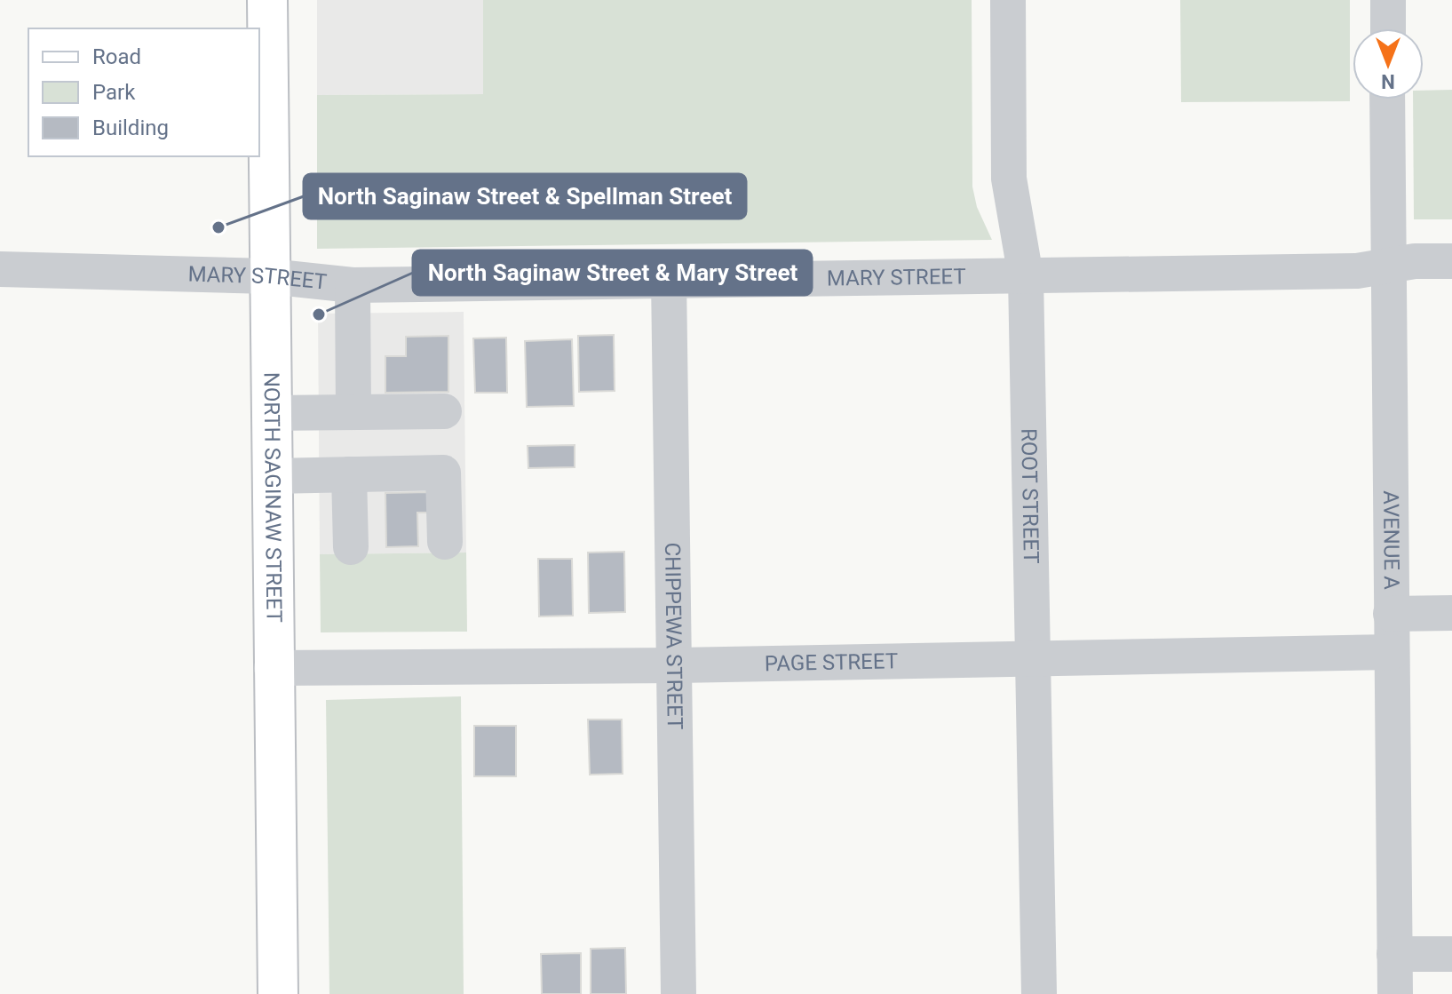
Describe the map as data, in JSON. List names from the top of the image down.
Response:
{
  "streets": {
    "main road": ["NORTH SAGINAW STREET"],
    "street": [
      "MARY STREET",
      "ROOT STREET",
      "AVENUE A",
      "CHIPPEWA STREET",
      "PAGE STREET"
    ]
  },
  "crossings": [
    ["MARY STREET", "ROOT STREET"],
    ["MARY STREET", "NORTH SAGINAW STREET"],
    ["MARY STREET", "AVENUE A"],
    ["MARY STREET", "CHIPPEWA STREET"],
    ["ROOT STREET", "PAGE STREET"],
    ["NORTH SAGINAW STREET", "PAGE STREET"],
    ["AVENUE A", "PAGE STREET"],
    ["CHIPPEWA STREET", "PAGE STREET"]
  ],
  "places": ["North Saginaw Street & Spellman Street", "North Saginaw Street & Mary Street"],
  "legend": ["Road", "Park", "Building"],
  "north": "bottom"
}
